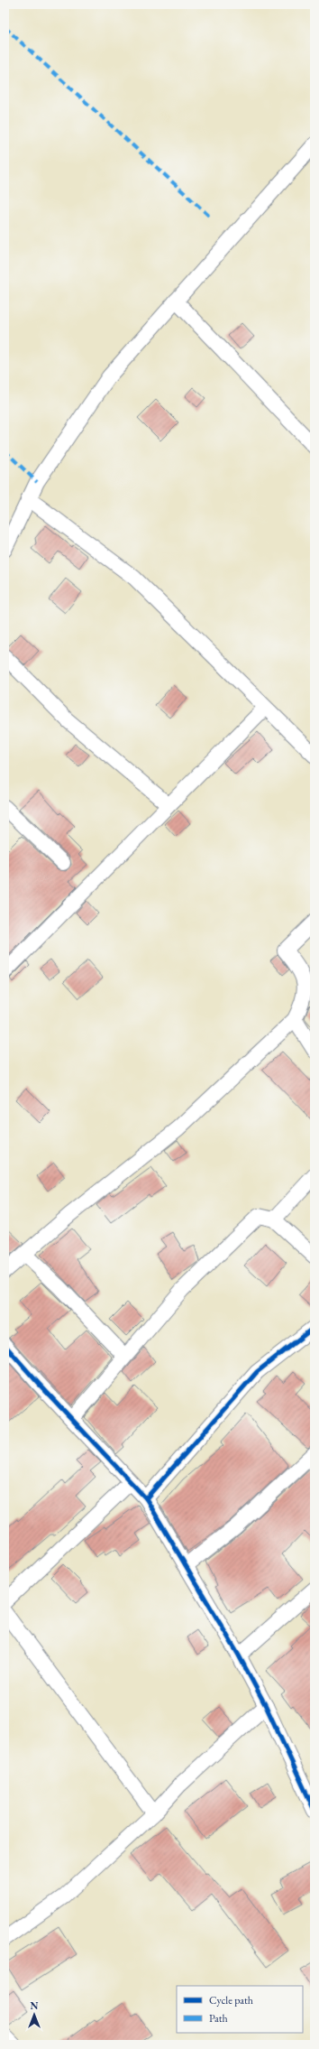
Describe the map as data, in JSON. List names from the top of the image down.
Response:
{
  "legend": ["Cycle path", "Path"],
  "north": "top"
}
